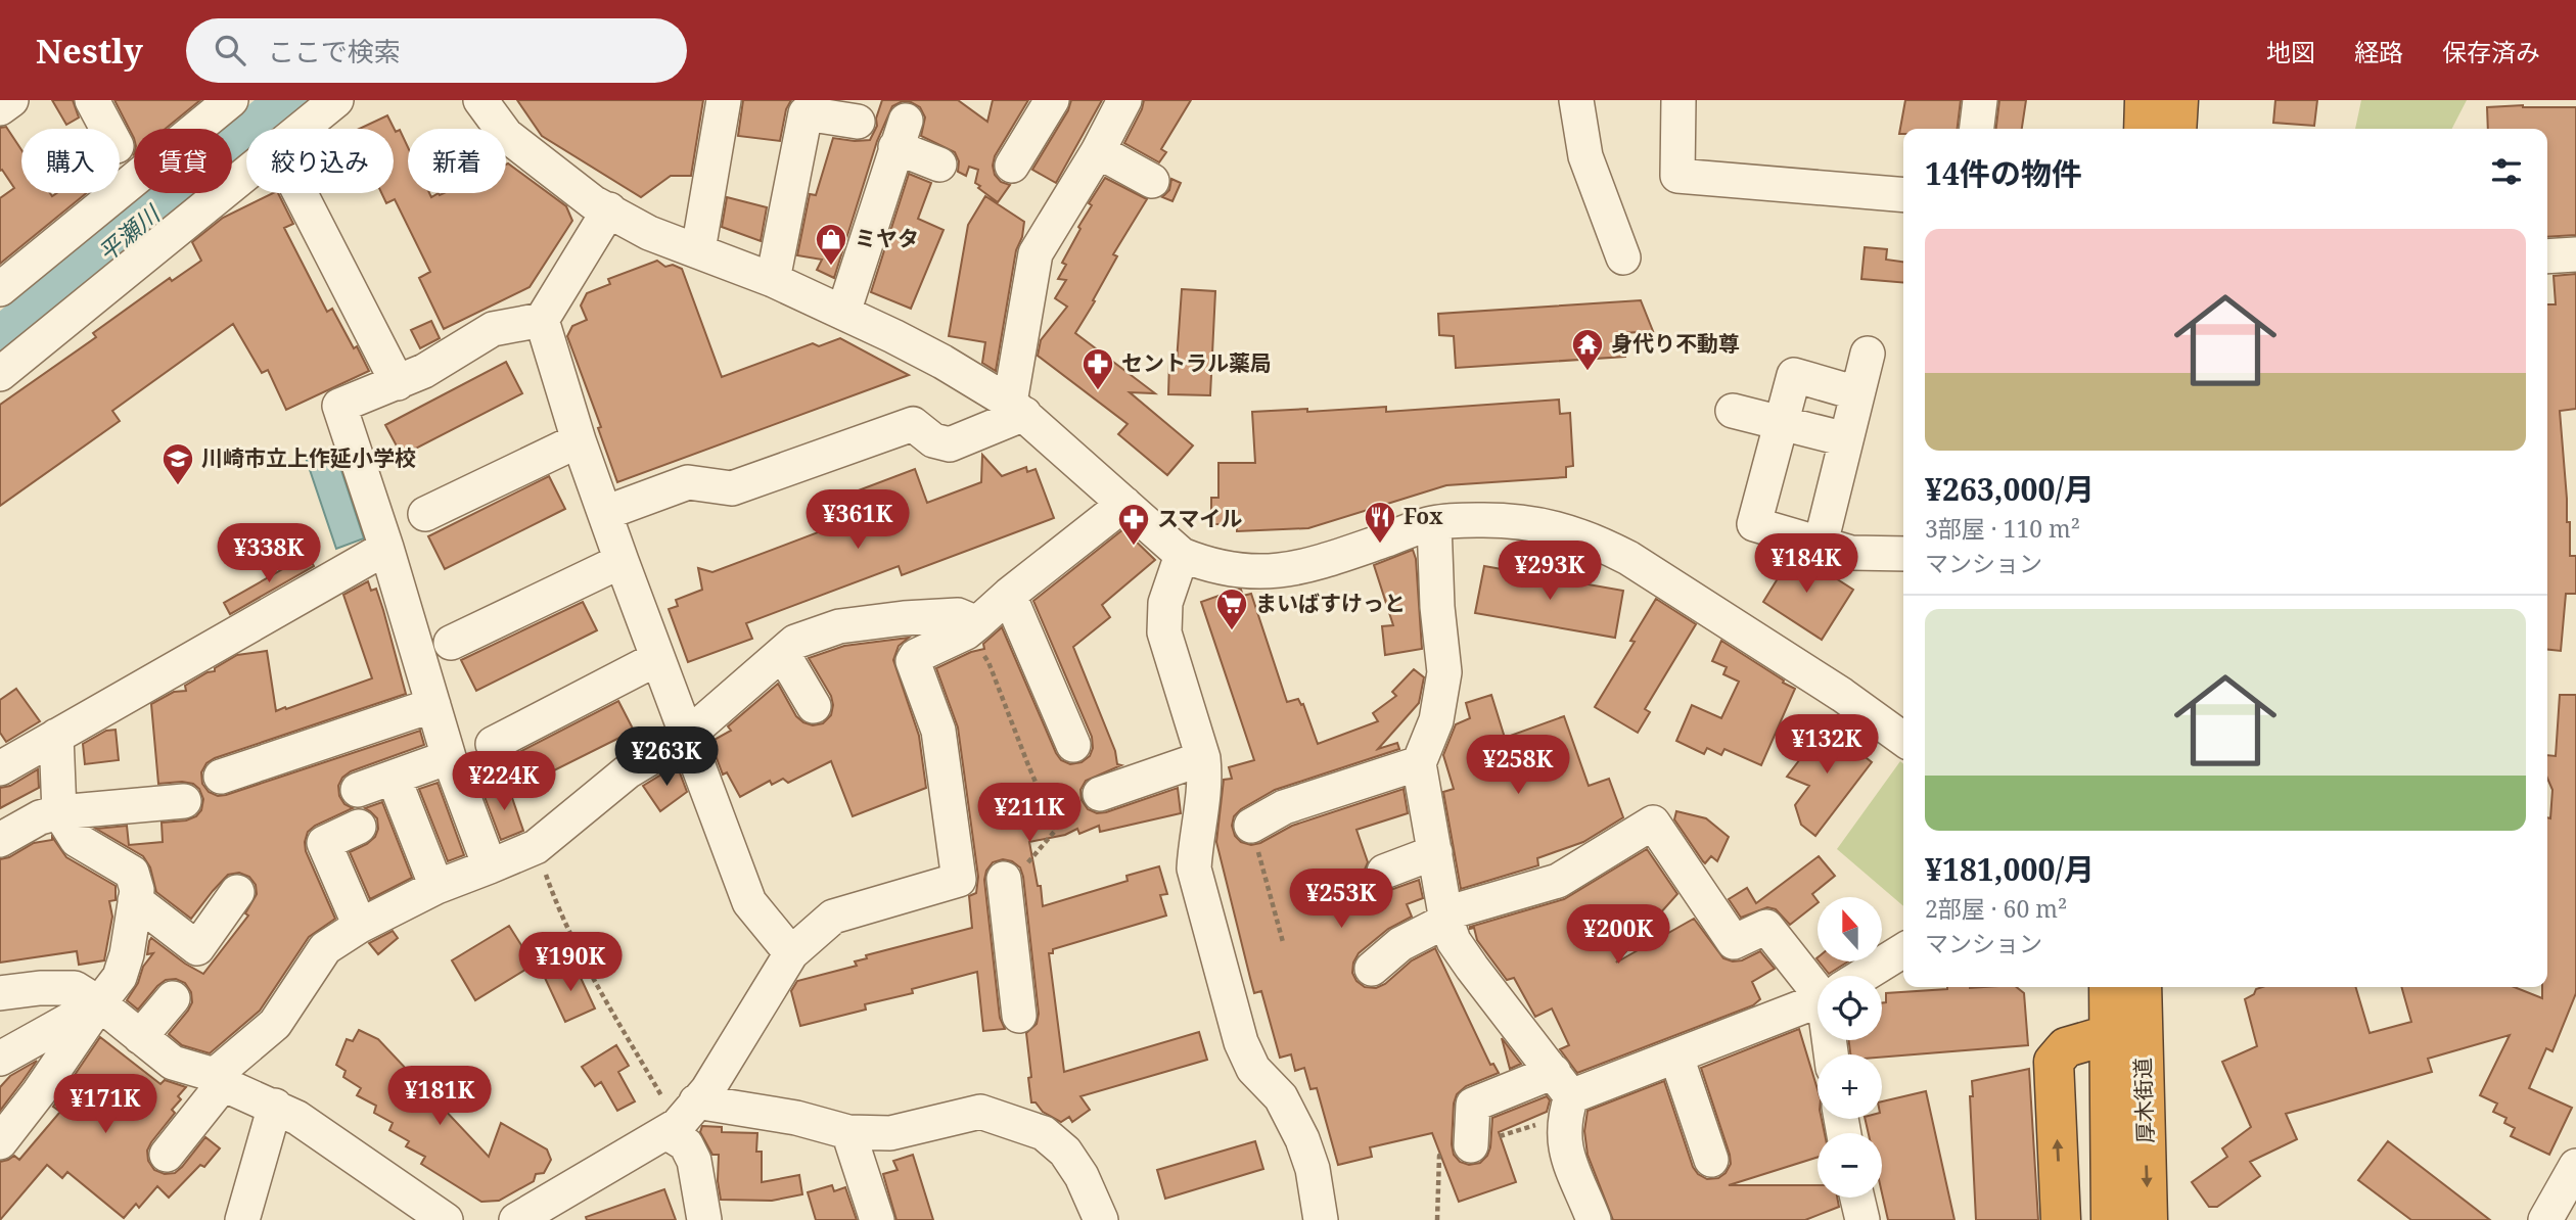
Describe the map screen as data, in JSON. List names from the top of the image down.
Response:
{
  "streets": {
    "highway": ["厚木街道"]
  },
  "water": ["平瀬川"],
  "places": {
    "shop": ["ミヤタ"],
    "temple": ["身代り不動尊"],
    "pharmacy": ["セントラル薬局", "スマイル"],
    "school or university": ["川崎市立上作延小学校"],
    "restaurant": ["Fox"],
    "supermarket": ["まいばすけっと"]
  },
  "north": "top",
  "page": {
    "header": "Nestly",
    "search": "ここで検索",
    "nav": ["地図", "経路", "保存済み"],
    "chip": [
      "購入",
      "賃貸",
      "絞り込み",
      "新着"
    ],
    "heading": "14件の物件",
    "list": [
      {
        "name": "¥263,000/月",
        "note": "3部屋 · 110 m² · マンション"
      },
      {
        "name": "¥181,000/月",
        "note": "2部屋 · 60 m² · マンション"
      }
    ],
    "price": [
      "¥361K",
      "¥338K",
      "¥184K",
      "¥293K",
      "¥132K",
      "¥263K",
      "¥258K",
      "¥224K",
      "¥211K",
      "¥253K",
      "¥200K",
      "¥190K",
      "¥181K",
      "¥171K"
    ],
    "map_buttons": ["+", "−"]
  }
}
